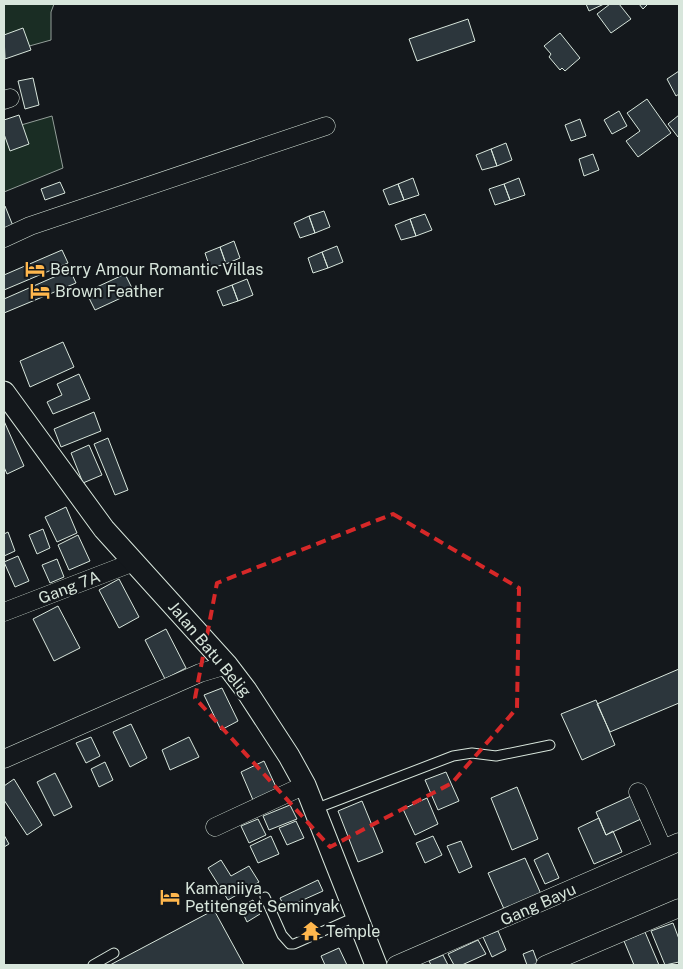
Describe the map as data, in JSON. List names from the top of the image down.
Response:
{
  "streets": {
    "street": ["Gang 7A", "Jalan Batu Belig", "Gang Bayu"]
  },
  "crossings": [
    ["Gang 7A", "Jalan Batu Belig"]
  ],
  "places": {
    "hotel": ["Berry Amour Romantic Villas", "Brown Feather", "Kamaniiya Petitenget Seminyak"],
    "temple": ["Temple"]
  }
}
